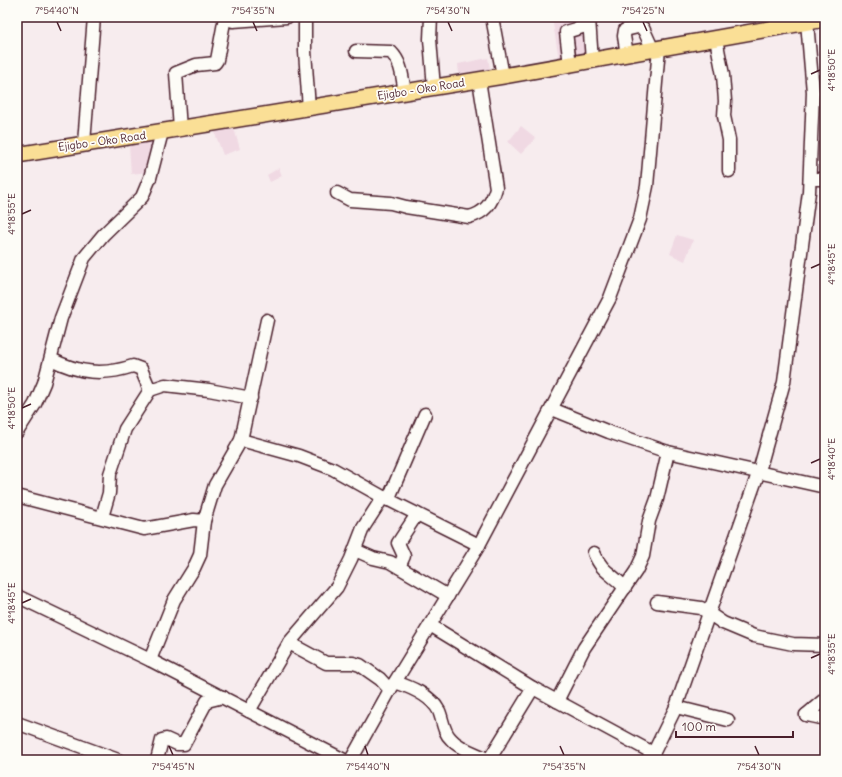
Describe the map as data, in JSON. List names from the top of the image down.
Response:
{
  "streets": {
    "main road": ["Ejigbo - Oko Road"]
  },
  "scale_bar": "100 m",
  "coordinates": [
    "7°54'40\"N",
    "7°54'35\"N",
    "7°54'30\"N",
    "7°54'25\"N",
    "4°18'50\"E",
    "4°18'55\"E",
    "4°18'45\"E",
    "4°18'40\"E",
    "4°18'35\"E",
    "7°54'45\"N"
  ]
}
